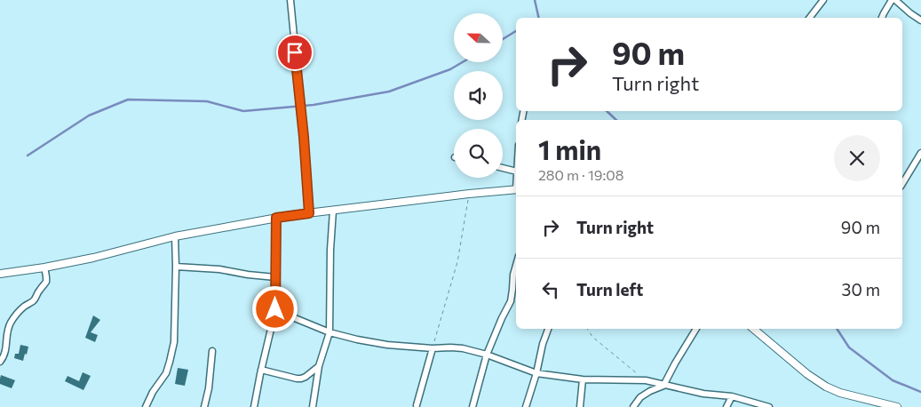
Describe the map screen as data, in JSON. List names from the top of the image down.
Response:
{
  "north": "left",
  "page": {
    "turn": ["90 m", "Turn right"],
    "heading": ["1 min", "280 m · 19:08"],
    "list": [
      {
        "name": "Turn right",
        "value": "90 m"
      },
      {
        "name": "Turn left",
        "value": "30 m"
      }
    ]
  }
}
